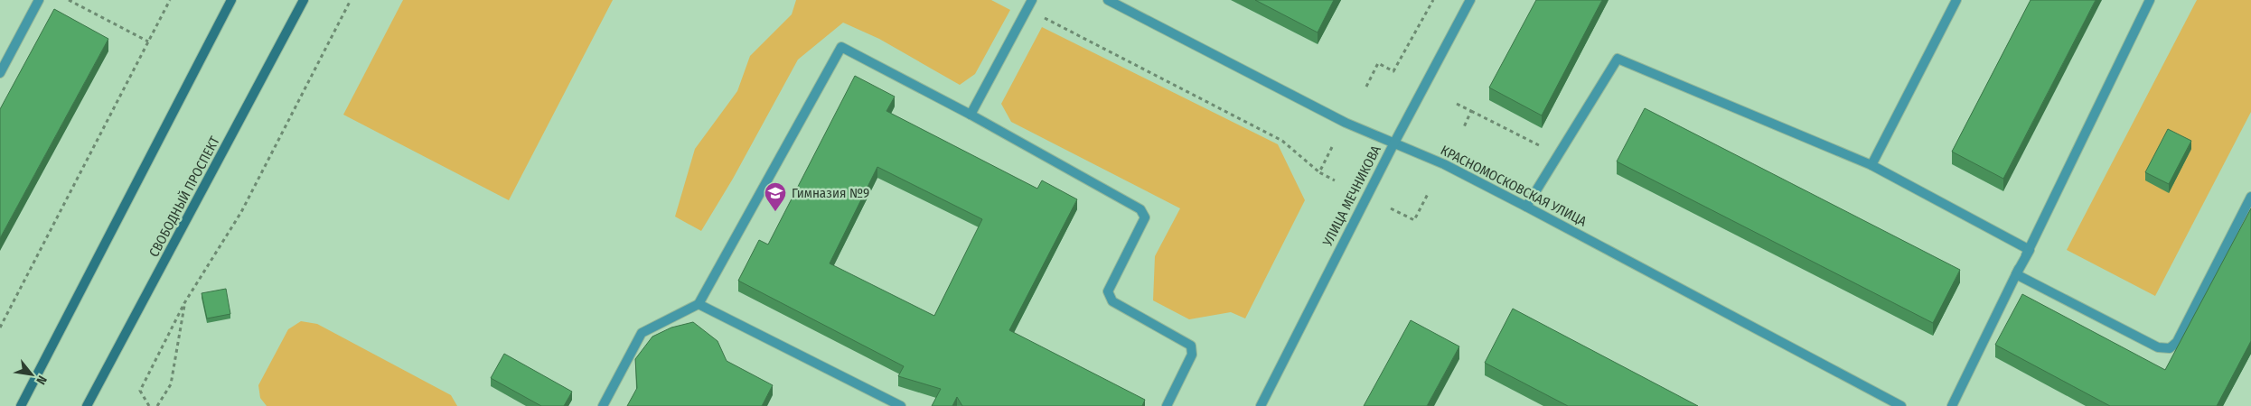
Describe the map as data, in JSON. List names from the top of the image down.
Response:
{
  "streets": {
    "main road": ["СВОБОДНЫЙ ПРОСПЕКТ"],
    "street": ["КРАСНОМОСКОВСКАЯ УЛИЦА", "УЛИЦА МЕЧНИКОВА"]
  },
  "crossings": [
    ["КРАСНОМОСКОВСКАЯ УЛИЦА", "УЛИЦА МЕЧНИКОВА"]
  ],
  "places": {
    "school or university": ["Гимназия №9"]
  },
  "north": "bottom right"
}
